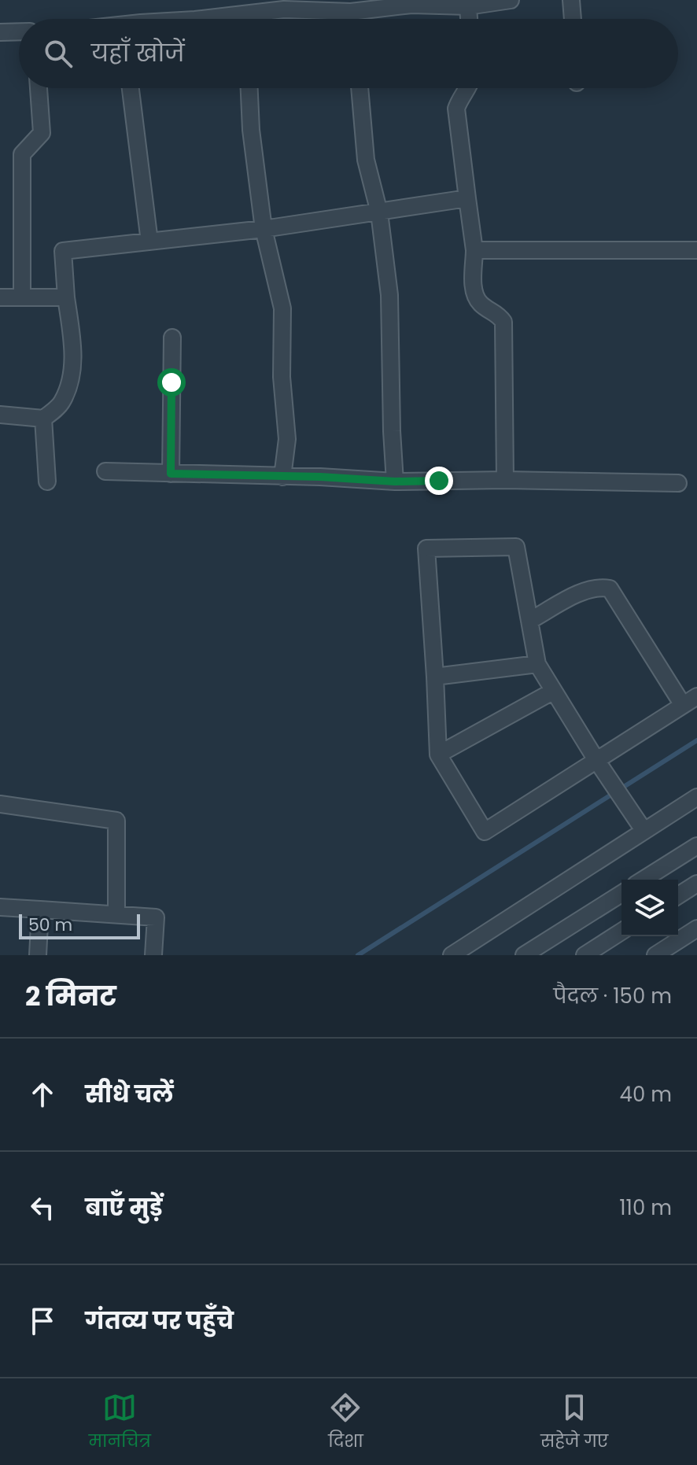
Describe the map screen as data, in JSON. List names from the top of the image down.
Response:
{
  "scale_bar": "50 m",
  "page": {
    "search": "यहाँ खोजें",
    "scale": "50 m",
    "heading": ["2 मिनट", "पैदल · 150 m"],
    "list": [
      ["सीधे चलें", "40 m"],
      ["बाएँ मुड़ें", "110 m"],
      "गंतव्य पर पहुँचे"
    ],
    "nav": ["मानचित्र", "दिशा", "सहेजे गए"]
  }
}
